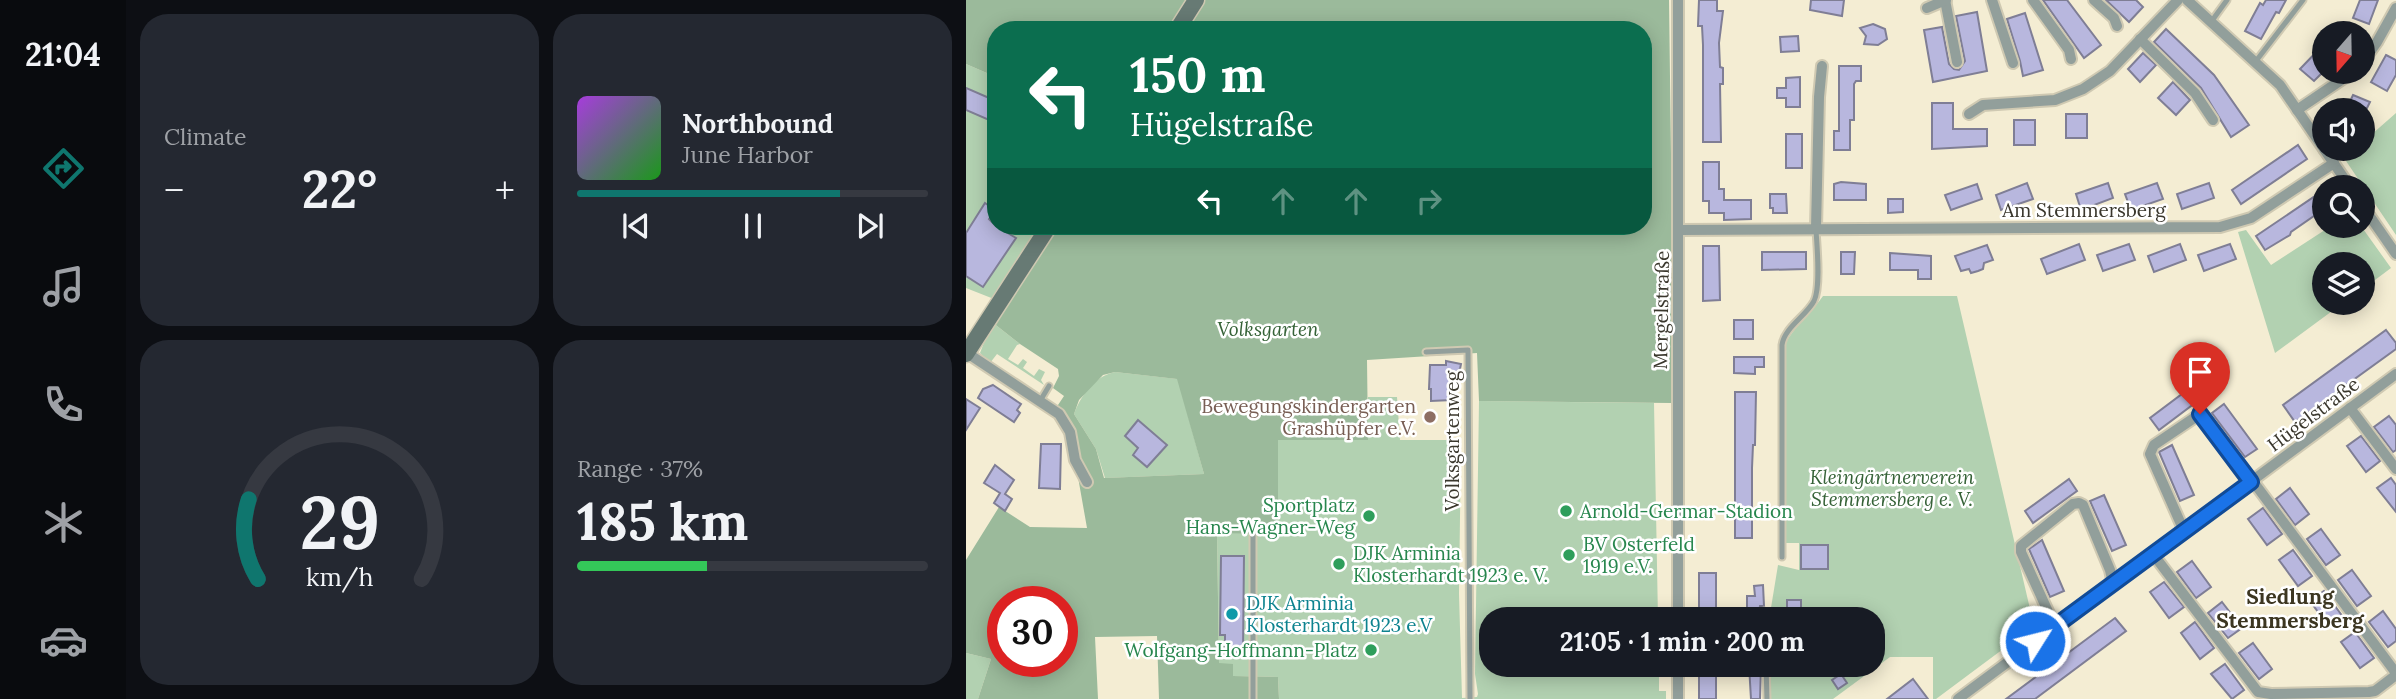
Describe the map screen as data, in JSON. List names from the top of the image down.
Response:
{
  "streets": {
    "street": ["Am Stemmersberg", "Mergelstraße", "Hügelstraße"],
    "lane": ["Volksgartenweg"]
  },
  "crossings": [
    ["Am Stemmersberg", "Mergelstraße"]
  ],
  "districts": ["Siedlung Stemmersberg"],
  "parks": ["Volksgarten", "Kleingärtnerverein Stemmersberg e. V."],
  "places": [
    "Bewegungskindergarten Grashüpfer e.V.",
    "Arnold-Germar-Stadion",
    "Sportplatz Hans-Wagner-Weg",
    "BV Osterfeld 1919 e.V.",
    "DJK Arminia Klosterhardt 1923 e. V.",
    "DJK Arminia Klosterhardt 1923 e.V",
    "Wolfgang-Hoffmann-Platz"
  ],
  "north": "bottom",
  "page": {
    "tabs": "21:04",
    "tile": [
      "Climate",
      ["Range · 37%", "185 km"]
    ],
    "turn": ["150 m", "Hügelstraße"],
    "song": ["Northbound", "June Harbor"],
    "heat": ["−", "22°", "+"],
    "limit": "30",
    "trip": "21:05 · 1 min · 200 m",
    "gauge": ["29", "km/h"]
  }
}
